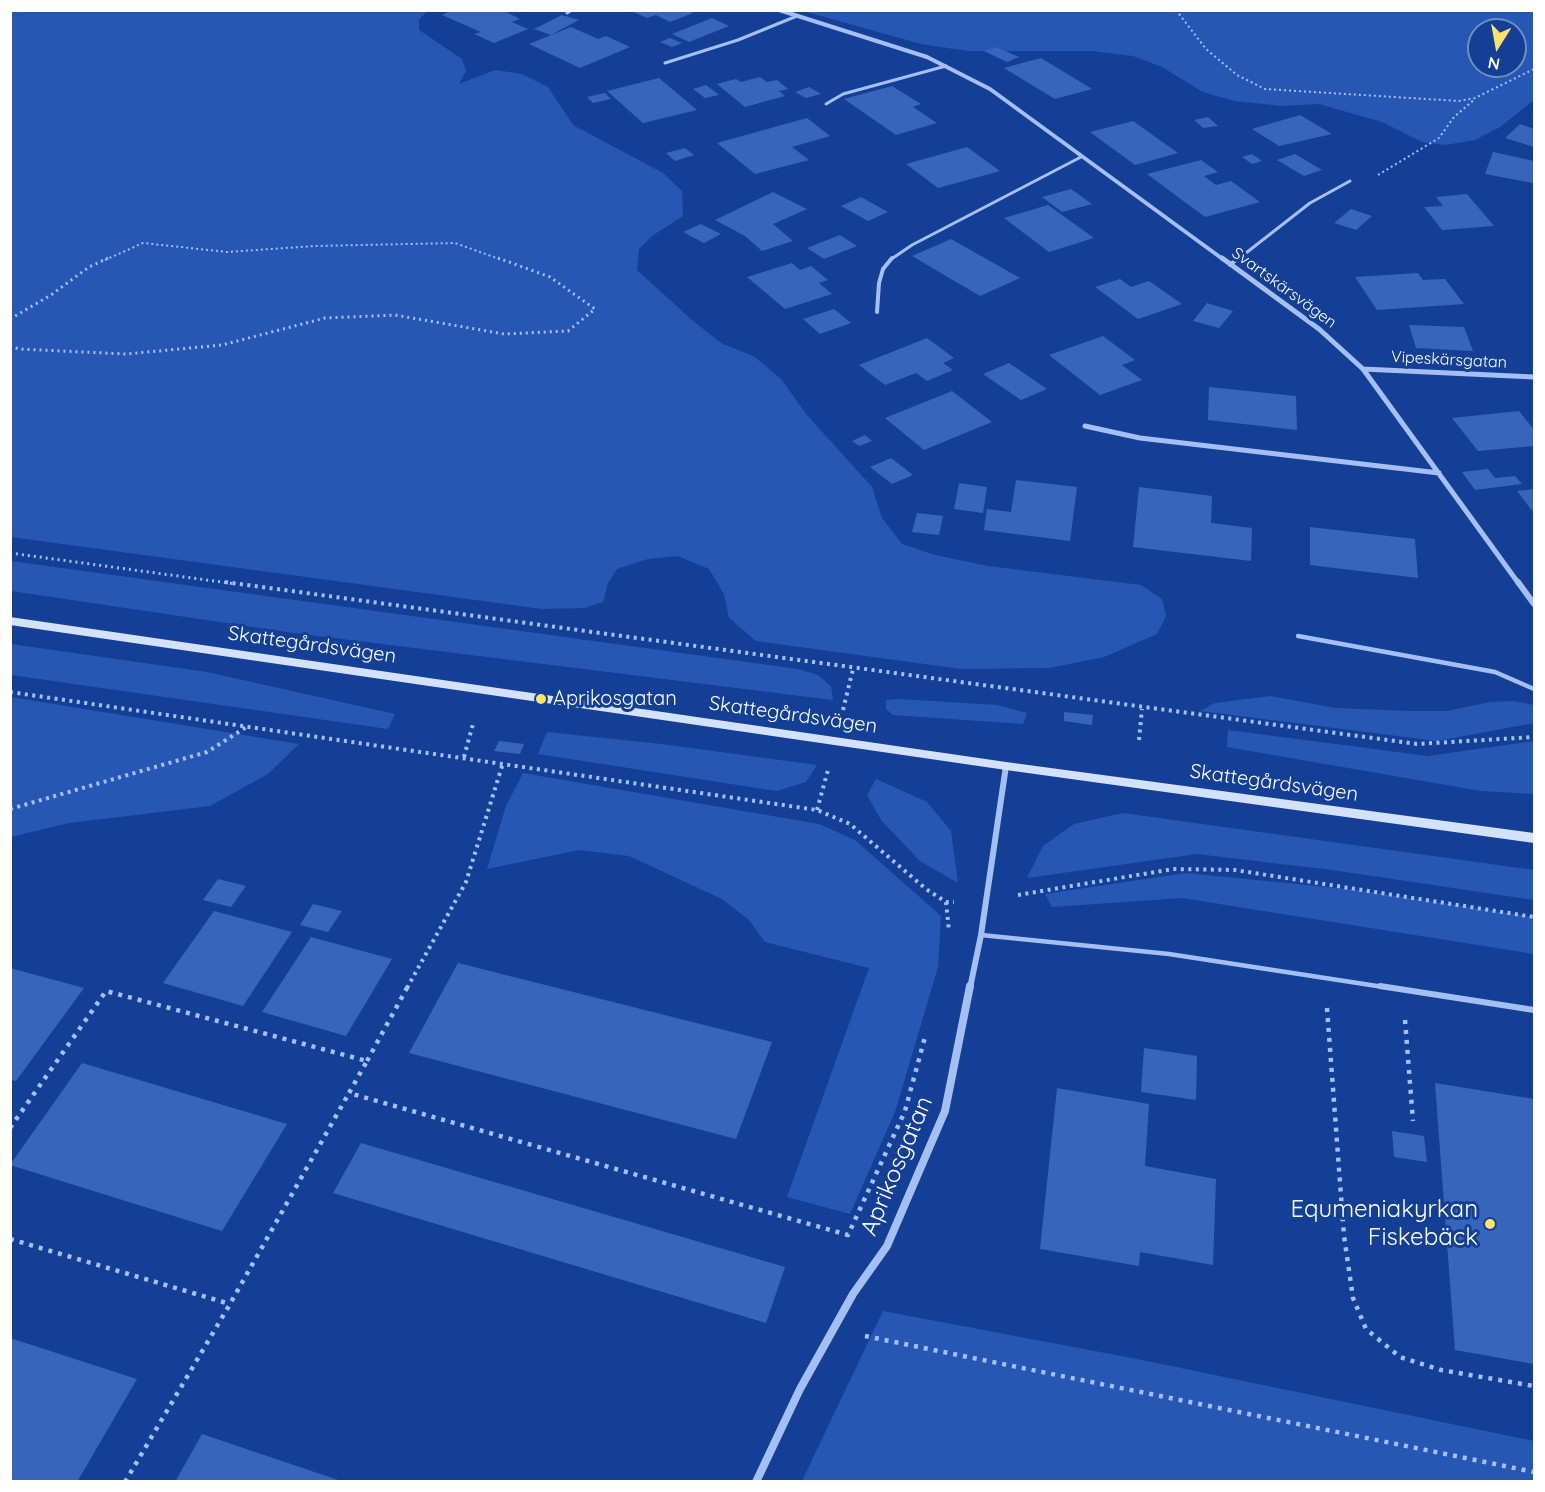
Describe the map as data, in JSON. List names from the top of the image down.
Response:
{
  "streets": {
    "street": [
      "Svartskärsvägen",
      "Vipeskärsgatan",
      "Skattegårdsvägen",
      "Aprikosgatan"
    ]
  },
  "crossings": [
    ["Svartskärsvägen", "Vipeskärsgatan"],
    ["Skattegårdsvägen", "Aprikosgatan"]
  ],
  "places": ["Aprikosgatan", "Equmeniakyrkan Fiskebäck"],
  "north": "bottom"
}
